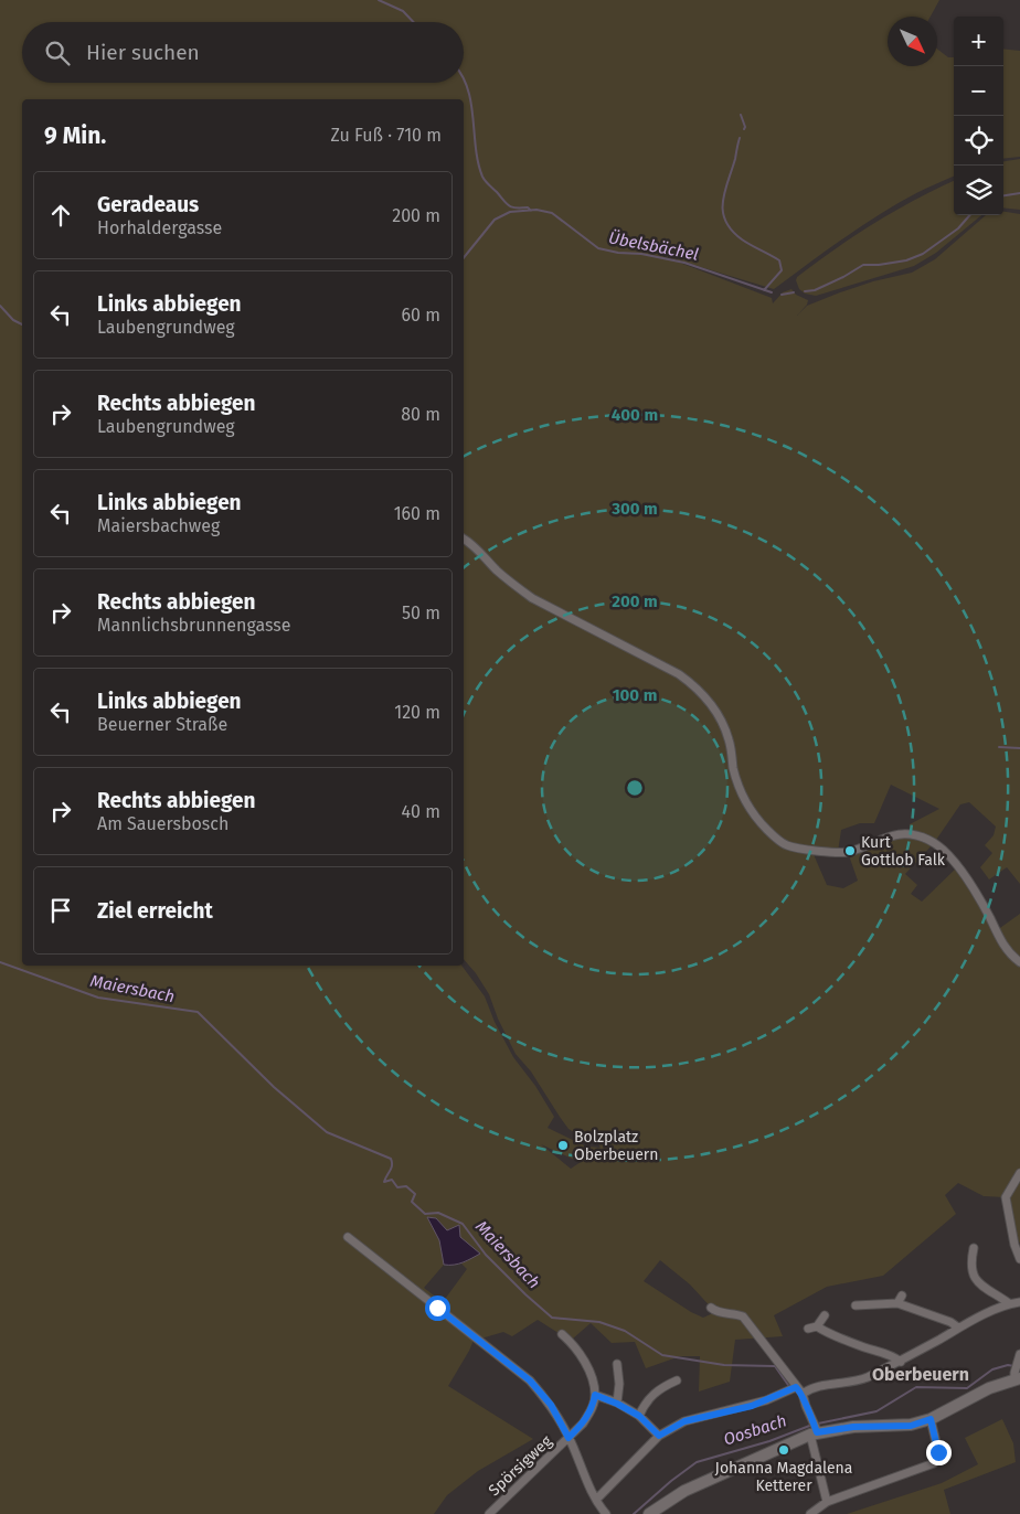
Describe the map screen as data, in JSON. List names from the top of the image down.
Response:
{
  "streets": {
    "street": ["Spörsigweg"]
  },
  "districts": ["Oberbeuern"],
  "water": ["Übelsbächel", "Maiersbach", "Oosbach"],
  "places": ["Kurt Gottlob Falk", "Bolzplatz Oberbeuern", "Johanna Magdalena Ketterer"],
  "north": "bottom right",
  "page": {
    "map_buttons": ["+", "−"],
    "search": "Hier suchen",
    "heading": ["9 Min.", "Zu Fuß · 710 m"],
    "list": [
      ["Geradeaus", "Horhaldergasse", "200 m"],
      ["Links abbiegen", "Laubengrundweg", "60 m"],
      ["Rechts abbiegen", "Laubengrundweg", "80 m"],
      ["Links abbiegen", "Maiersbachweg", "160 m"],
      ["Rechts abbiegen", "Mannlichsbrunnengasse", "50 m"],
      ["Links abbiegen", "Beuerner Straße", "120 m"],
      ["Rechts abbiegen", "Am Sauersbosch", "40 m"],
      "Ziel erreicht"
    ]
  },
  "rings": [
    "400 m",
    "300 m",
    "200 m",
    "100 m"
  ]
}
